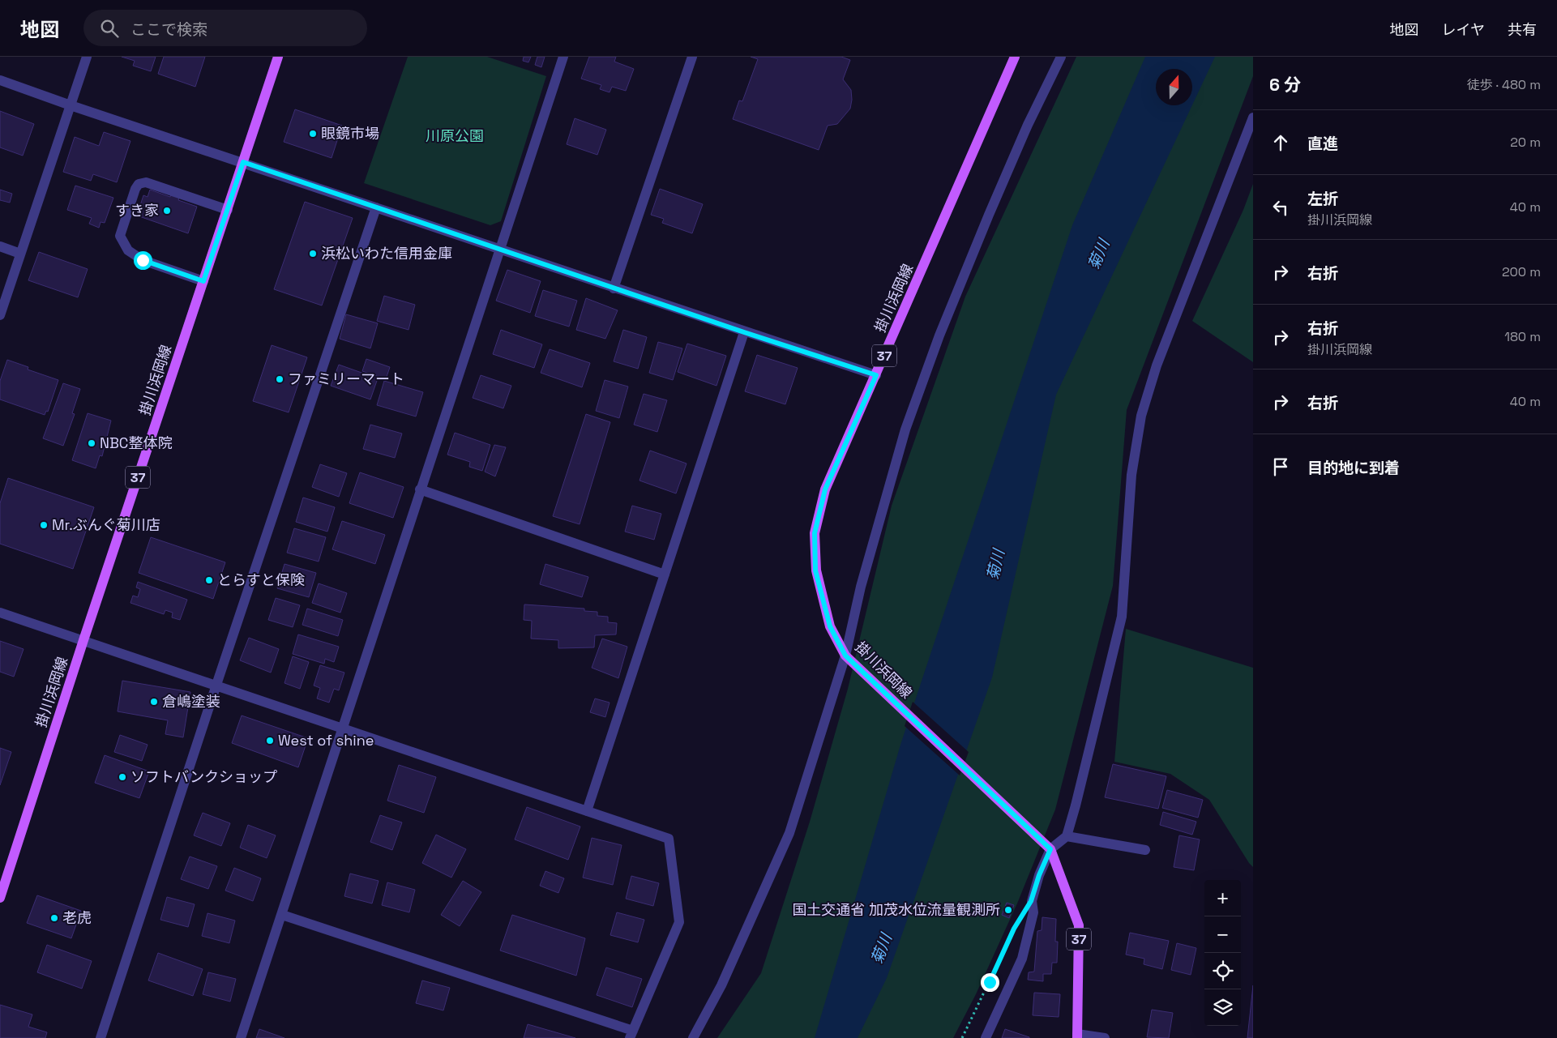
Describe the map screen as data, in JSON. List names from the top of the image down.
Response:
{
  "streets": {
    "main road": ["掛川浜岡線", "37"]
  },
  "water": ["菊川"],
  "parks": ["川原公園"],
  "places": [
    "眼鏡市場",
    "すき家",
    "浜松いわた信用金庫",
    "ファミリーマート",
    "NBC整体院",
    "Mr.ぶんぐ菊川店",
    "とらすと保険",
    "倉嶋塗装",
    "West of shine",
    "ソフトバンクショップ",
    "国土交通省 加茂水位流量観測所",
    "老虎"
  ],
  "north": "top",
  "page": {
    "header": "地図",
    "search": "ここで検索",
    "nav": ["地図", "レイヤ", "共有"],
    "heading": ["6 分", "徒歩 · 480 m"],
    "list": [
      ["直進", "20 m"],
      ["左折", "掛川浜岡線", "40 m"],
      ["右折", "200 m"],
      ["右折", "掛川浜岡線", "180 m"],
      ["右折", "40 m"],
      "目的地に到着"
    ],
    "map_buttons": ["+", "−"]
  }
}
